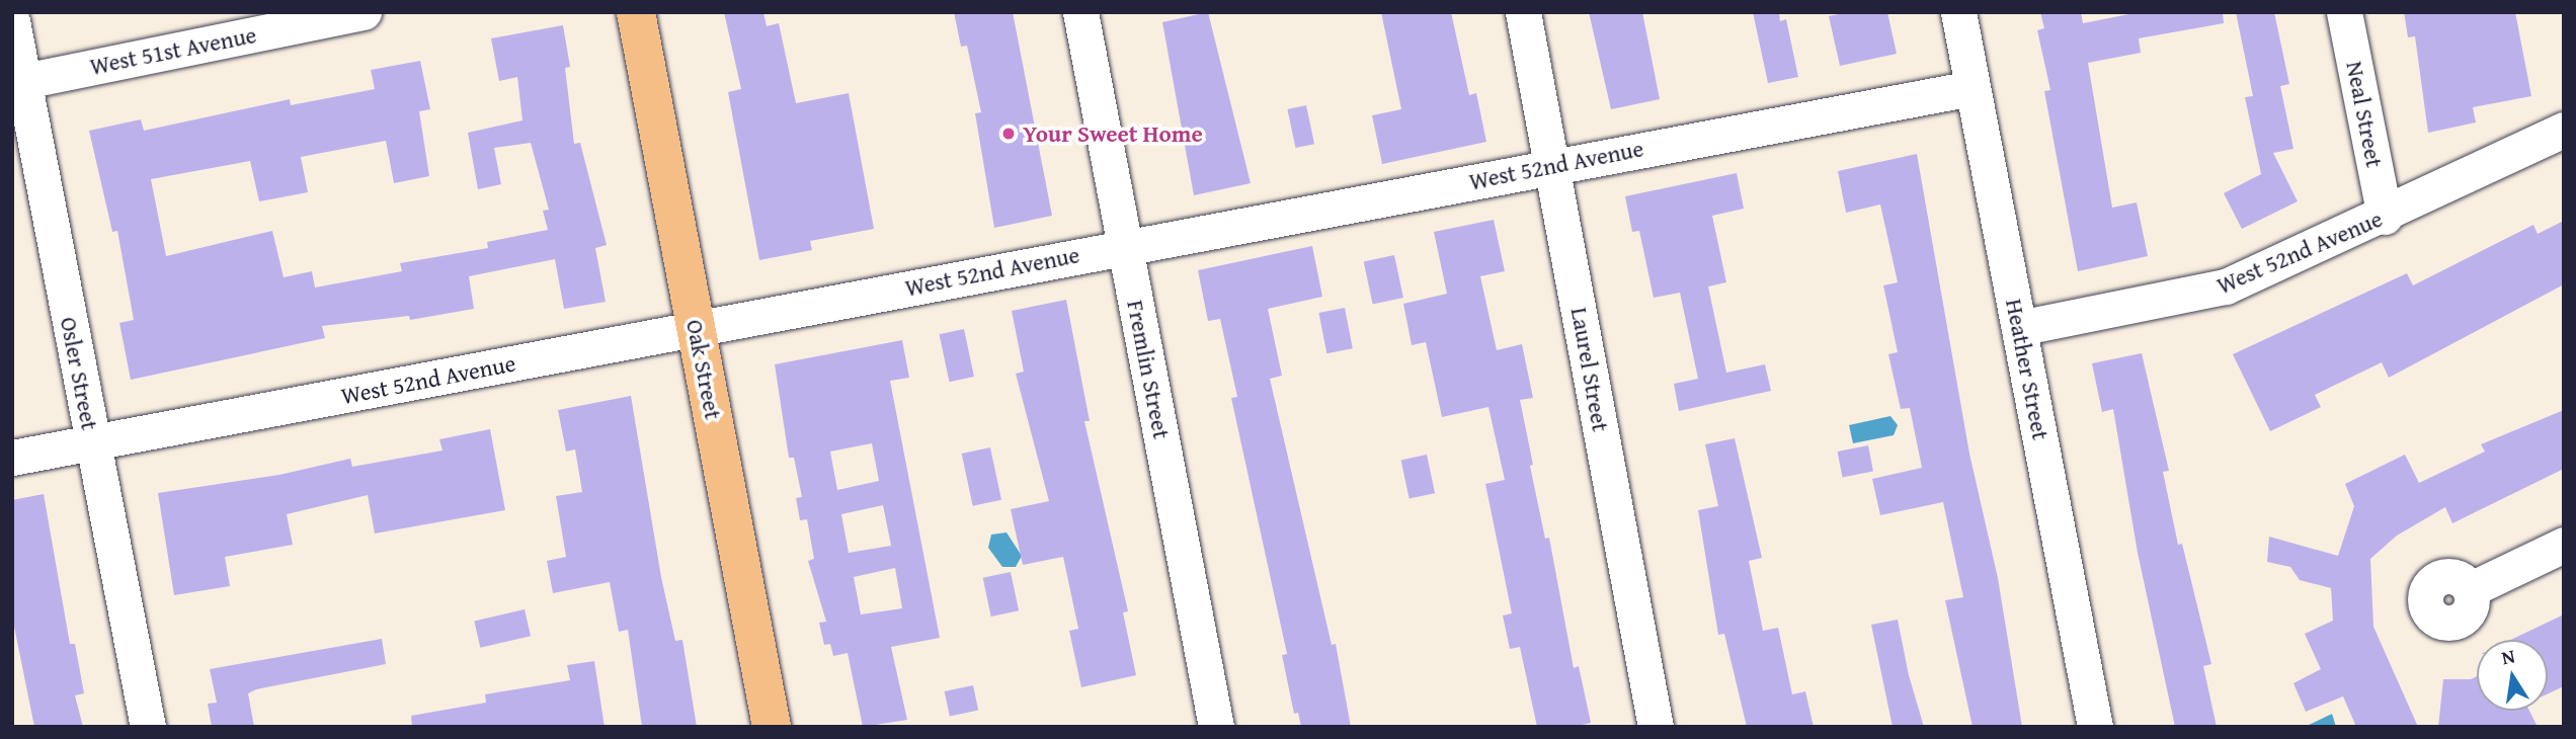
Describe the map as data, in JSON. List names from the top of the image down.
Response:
{
  "streets": {
    "main road": ["Oak Street"],
    "street": [
      "West 51st Avenue",
      "Neal Street",
      "West 52nd Avenue",
      "Fremlin Street",
      "Laurel Street",
      "Heather Street",
      "Osler Street"
    ]
  },
  "crossings": [
    ["West 51st Avenue", "Osler Street"],
    ["Neal Street", "West 52nd Avenue"],
    ["West 52nd Avenue", "Oak Street"],
    ["West 52nd Avenue", "Fremlin Street"],
    ["West 52nd Avenue", "Laurel Street"],
    ["West 52nd Avenue", "Heather Street"],
    ["West 52nd Avenue", "Osler Street"]
  ],
  "places": ["Your Sweet Home"],
  "north": "top"
}
